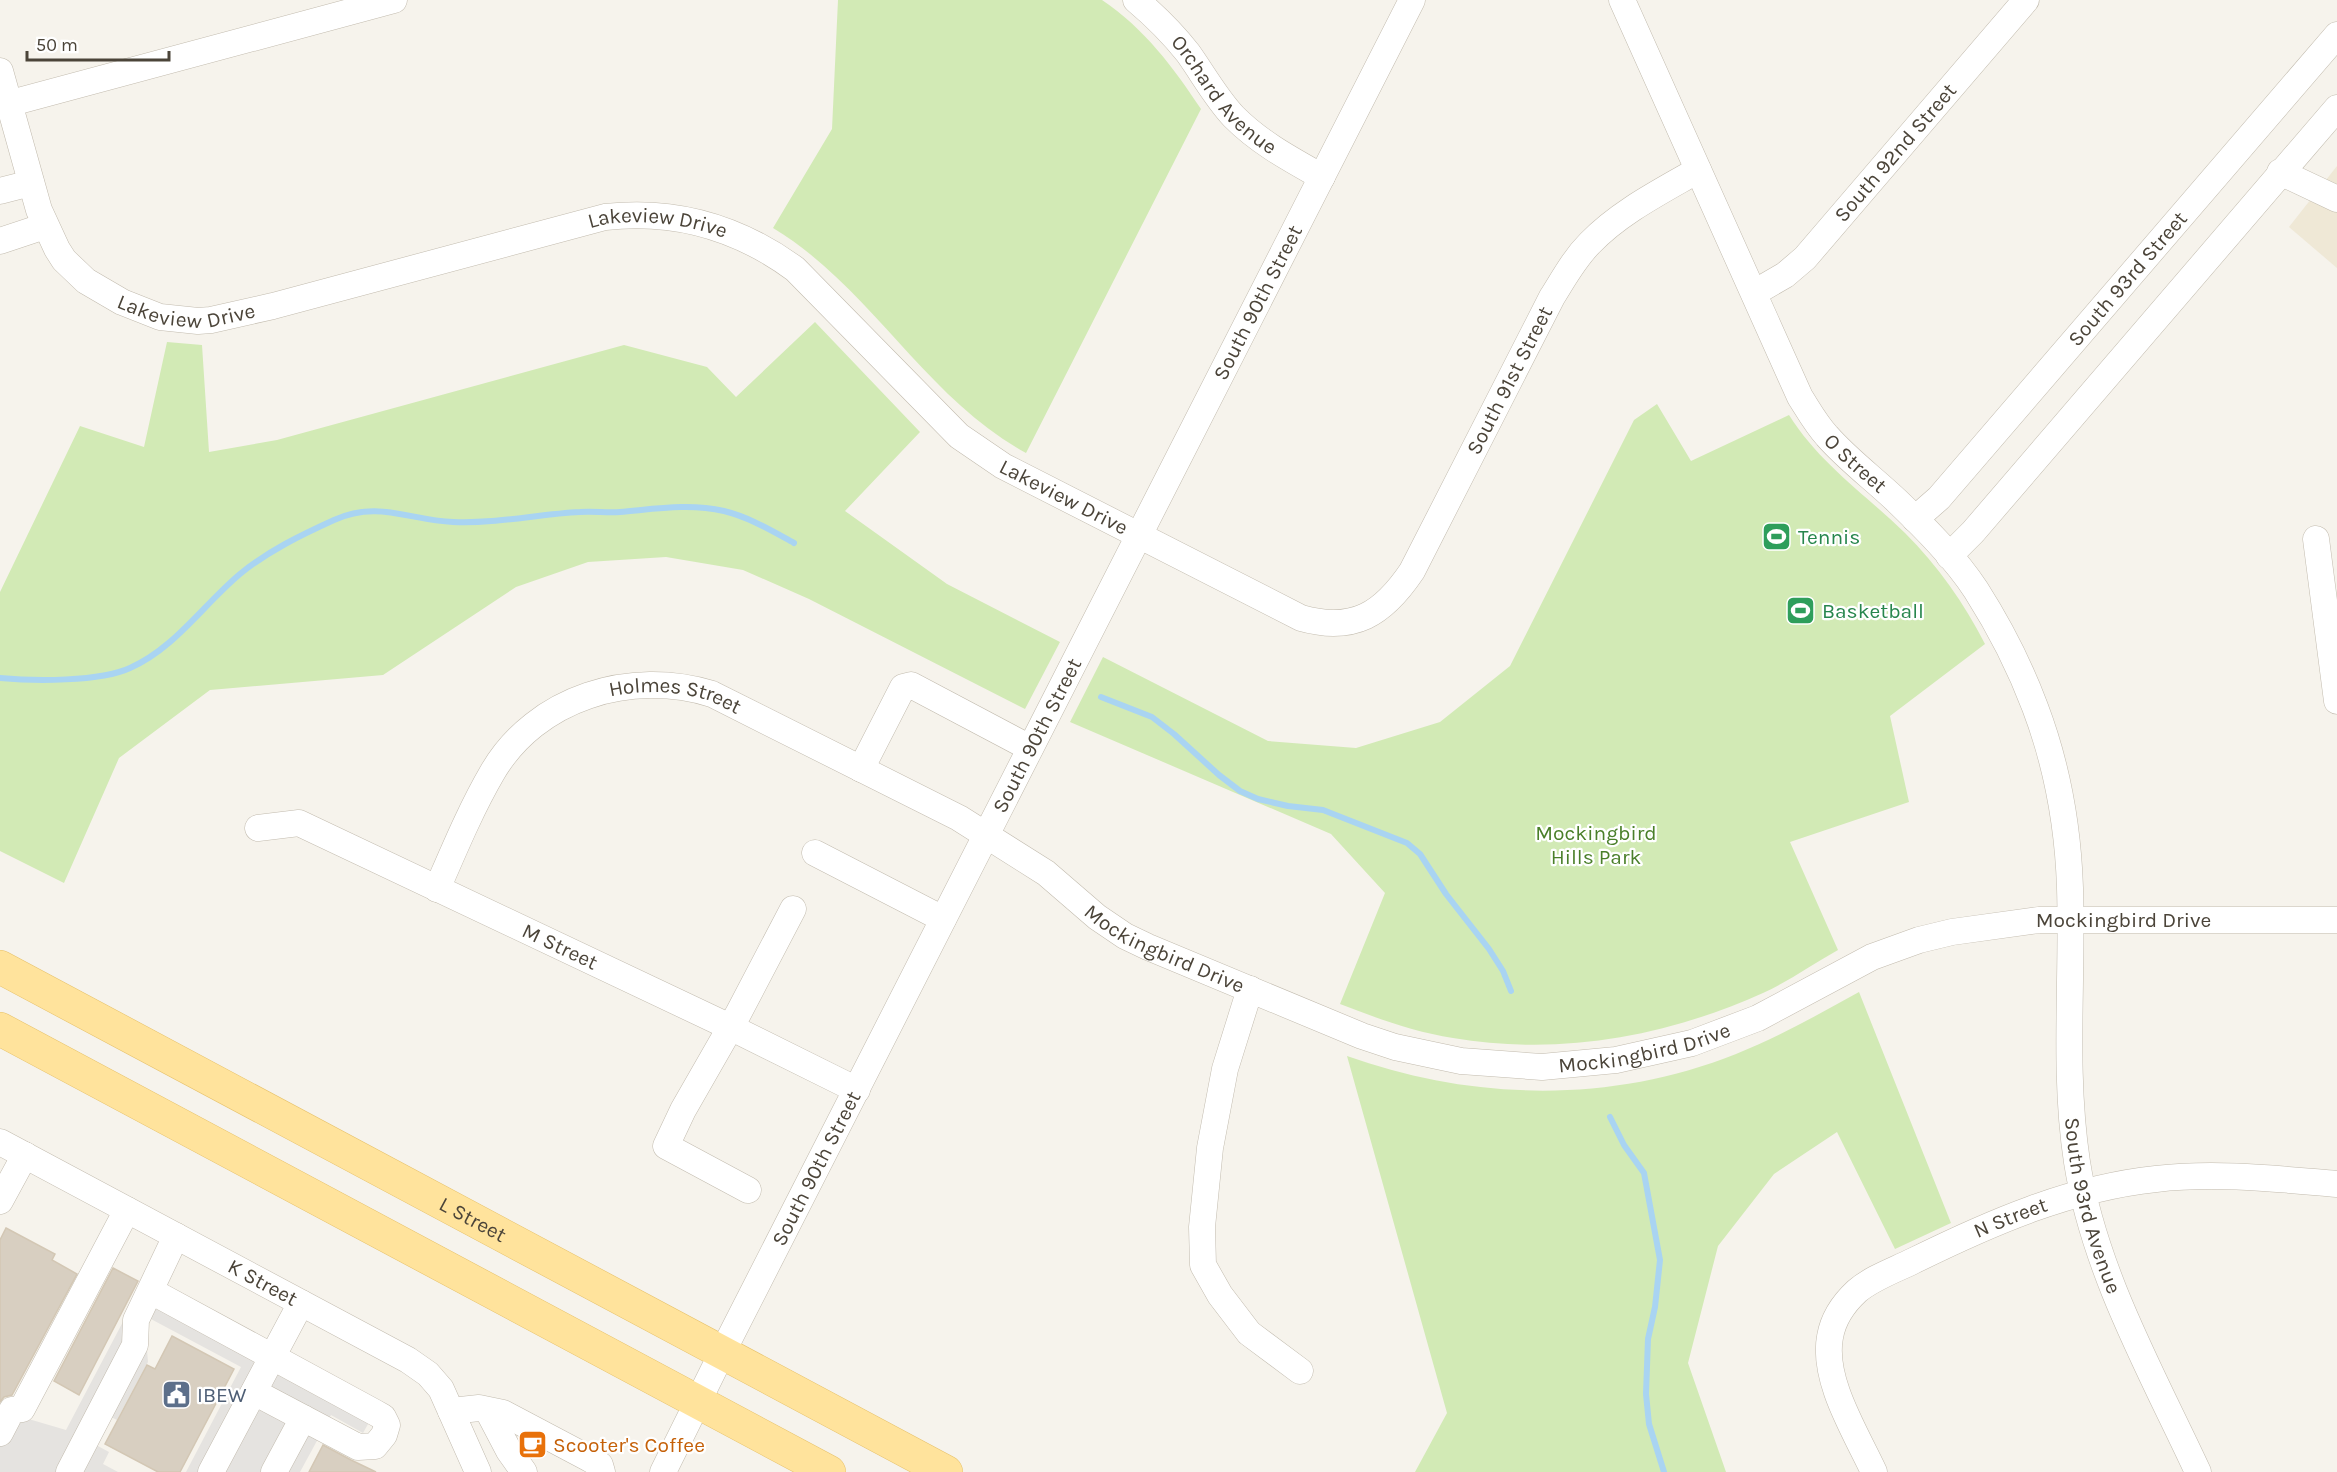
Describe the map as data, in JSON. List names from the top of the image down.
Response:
{
  "streets": {
    "main road": ["L Street"],
    "street": [
      "Orchard Avenue",
      "South 92nd Street",
      "Lakeview Drive",
      "South 93rd Street",
      "South 90th Street",
      "South 91st Street",
      "O Street",
      "Holmes Street",
      "Mockingbird Drive",
      "M Street",
      "South 93rd Avenue",
      "N Street",
      "K Street"
    ]
  },
  "crossings": [
    ["Orchard Avenue", "South 90th Street"],
    ["South 92nd Street", "O Street"],
    ["Lakeview Drive", "South 90th Street"],
    ["Lakeview Drive", "South 91st Street"],
    ["South 93rd Street", "O Street"],
    ["South 90th Street", "Holmes Street"],
    ["South 90th Street", "Mockingbird Drive"],
    ["South 90th Street", "M Street"],
    ["South 90th Street", "L Street"],
    ["South 91st Street", "O Street"],
    ["O Street", "Mockingbird Drive"],
    ["O Street", "South 93rd Avenue"],
    ["Holmes Street", "Mockingbird Drive"],
    ["Holmes Street", "M Street"],
    ["Mockingbird Drive", "South 93rd Avenue"],
    ["South 93rd Avenue", "N Street"]
  ],
  "parks": ["Mockingbird Hills Park"],
  "places": {
    "sports": ["Tennis", "Basketball"],
    "public building": ["IBEW"],
    "cafe": ["Scooter's Coffee"]
  },
  "scale_bar": "50 m"
}
